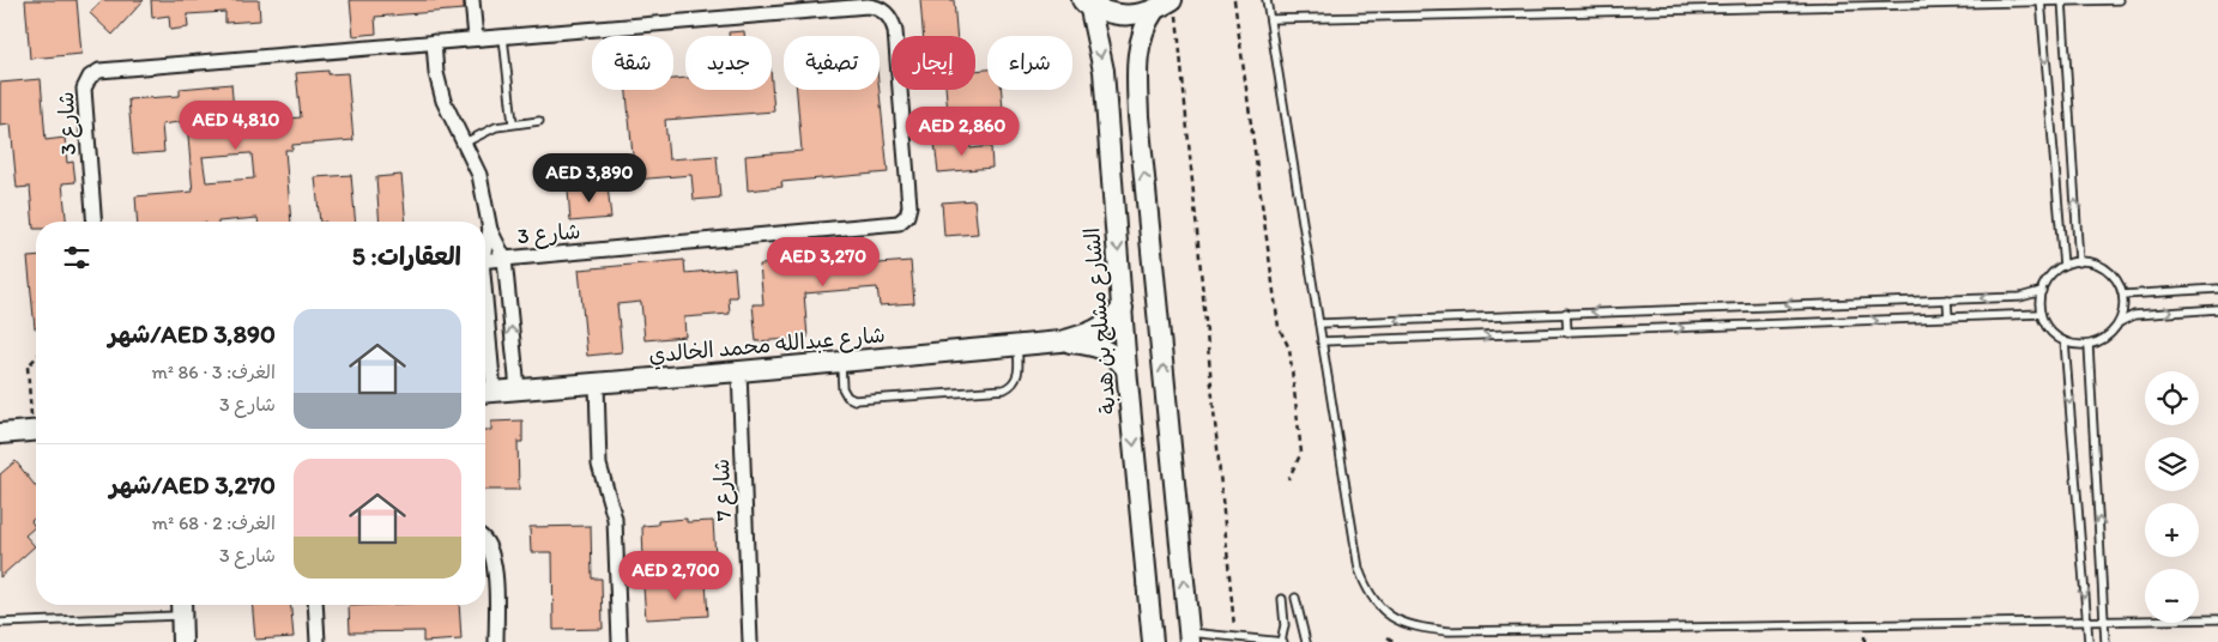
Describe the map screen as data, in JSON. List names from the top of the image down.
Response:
{
  "streets": {
    "street": [
      "شارع 3",
      "الشارع مشلح بن هدبة",
      "شارع عبدالله محمد الخالدي",
      "شارع 7"
    ]
  },
  "crossings": [
    ["شارع 3", "شارع عبدالله محمد الخالدي"],
    ["الشارع مشلح بن هدبة", "شارع عبدالله محمد الخالدي"],
    ["شارع عبدالله محمد الخالدي", "شارع 7"]
  ],
  "page": {
    "chip": [
      "شراء",
      "إيجار",
      "تصفية",
      "جديد",
      "شقة"
    ],
    "price": [
      "AED 4,810",
      "AED 2,860",
      "AED 3,890",
      "AED 3,270",
      "AED 2,700"
    ],
    "heading": "العقارات: 5",
    "list": [
      {
        "name": "AED 3,890/شهر",
        "note": "الغرف: 3 · 86 m² · شارع 3"
      },
      {
        "name": "AED 3,270/شهر",
        "note": "الغرف: 2 · 68 m² · شارع 3"
      }
    ],
    "map_buttons": ["+", "−"]
  }
}
